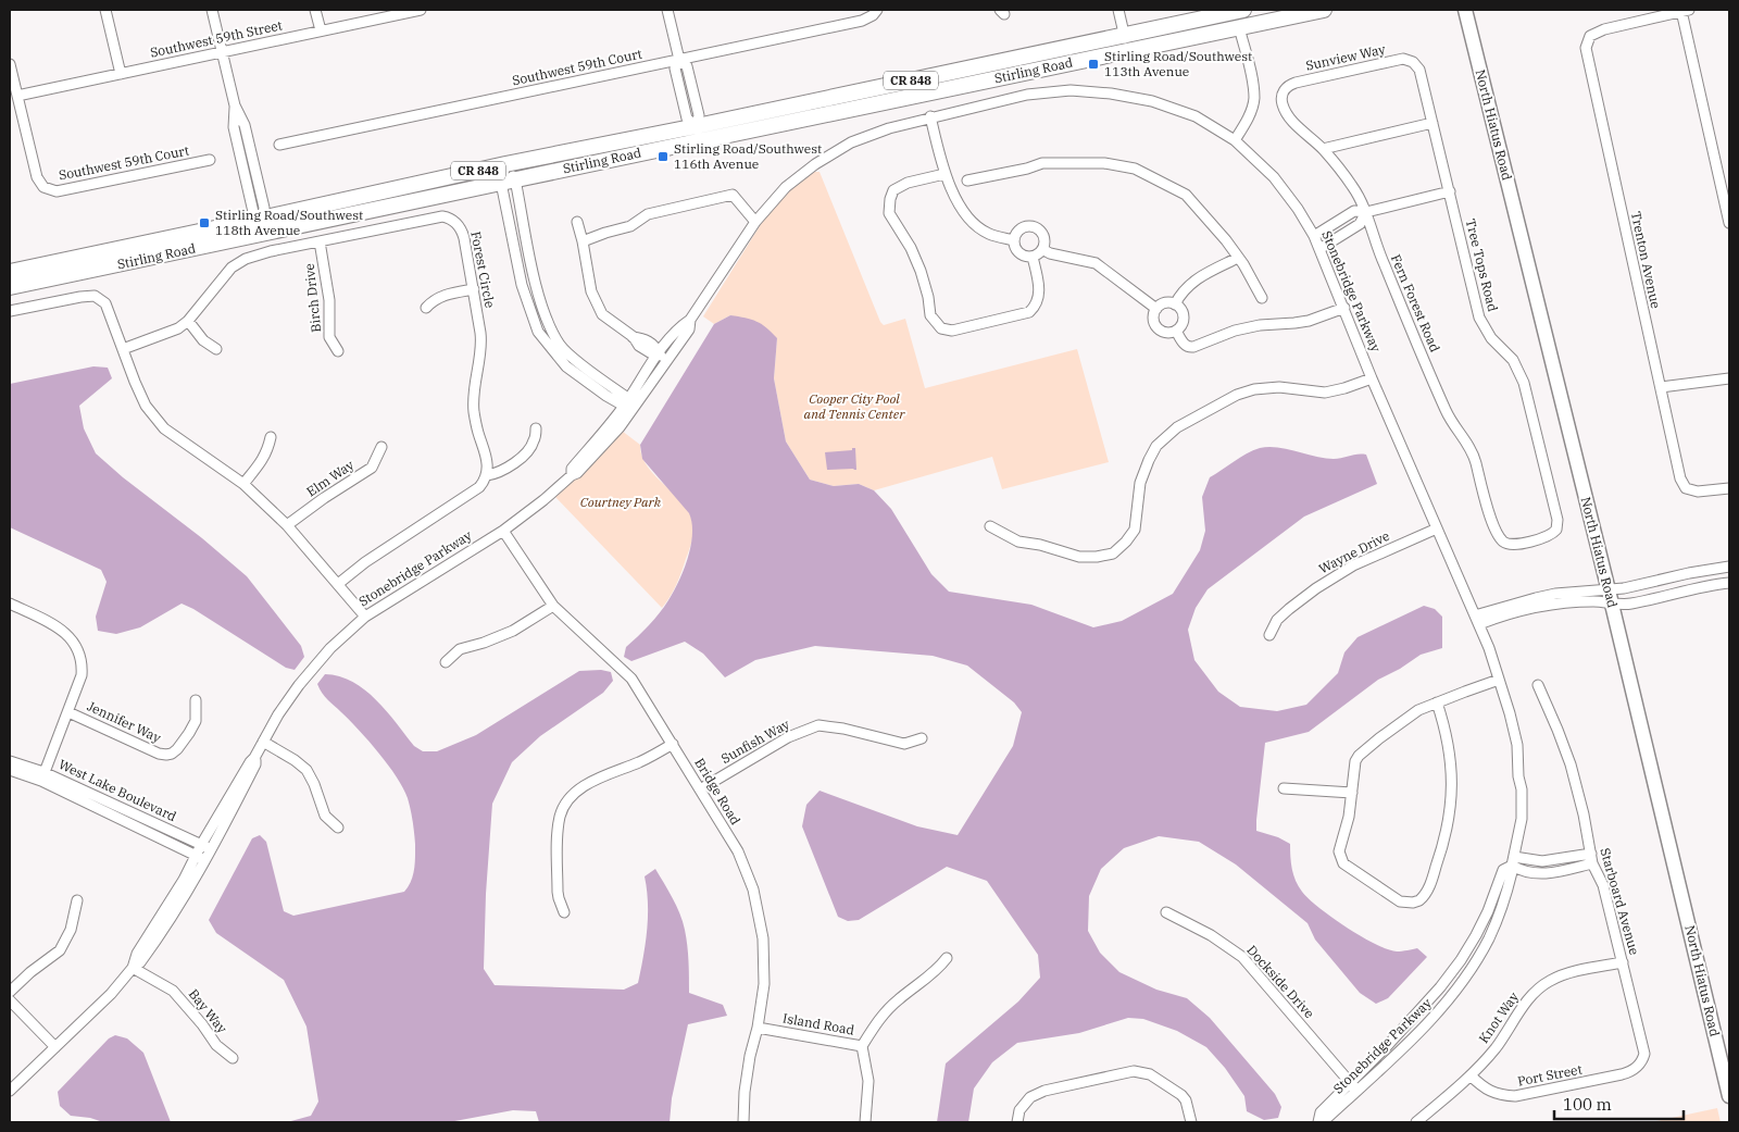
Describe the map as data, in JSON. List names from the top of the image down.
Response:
{
  "streets": {
    "main road": ["Stirling Road", "CR 848"],
    "street": [
      "Southwest 59th Street",
      "Sunview Way",
      "Southwest 59th Court",
      "North Hiatus Road",
      "Trenton Avenue",
      "Tree Tops Road",
      "Forest Circle",
      "Stonebridge Parkway",
      "Birch Drive",
      "Fern Forest Road",
      "Elm Way",
      "Wayne Drive",
      "Jennifer Way",
      "Sunfish Way",
      "West Lake Boulevard",
      "Bridge Road",
      "Starboard Avenue",
      "Dockside Drive",
      "Bay Way",
      "Knot Way",
      "Island Road",
      "Port Street"
    ]
  },
  "crossings": [
    ["Southwest 59th Street", "Southwest 59th Court"],
    ["Sunview Way", "Tree Tops Road"],
    ["Sunview Way", "Fern Forest Road"],
    ["Tree Tops Road", "Fern Forest Road"],
    ["Forest Circle", "Birch Drive"],
    ["Stonebridge Parkway", "Wayne Drive"],
    ["Stonebridge Parkway", "West Lake Boulevard"],
    ["Stonebridge Parkway", "Bridge Road"],
    ["Stonebridge Parkway", "Dockside Drive"],
    ["Stonebridge Parkway", "Bay Way"],
    ["Sunfish Way", "Bridge Road"],
    ["Bridge Road", "Island Road"],
    ["Starboard Avenue", "Knot Way"],
    ["Starboard Avenue", "Port Street"],
    ["Knot Way", "Port Street"]
  ],
  "parks": ["Cooper City Pool and Tennis Center", "Courtney Park"],
  "places": {
    "transit": ["Stirling Road/Southwest 113th Avenue", "Stirling Road/Southwest 116th Avenue", "Stirling Road/Southwest 118th Avenue"]
  },
  "scale_bar": "100 m"
}
